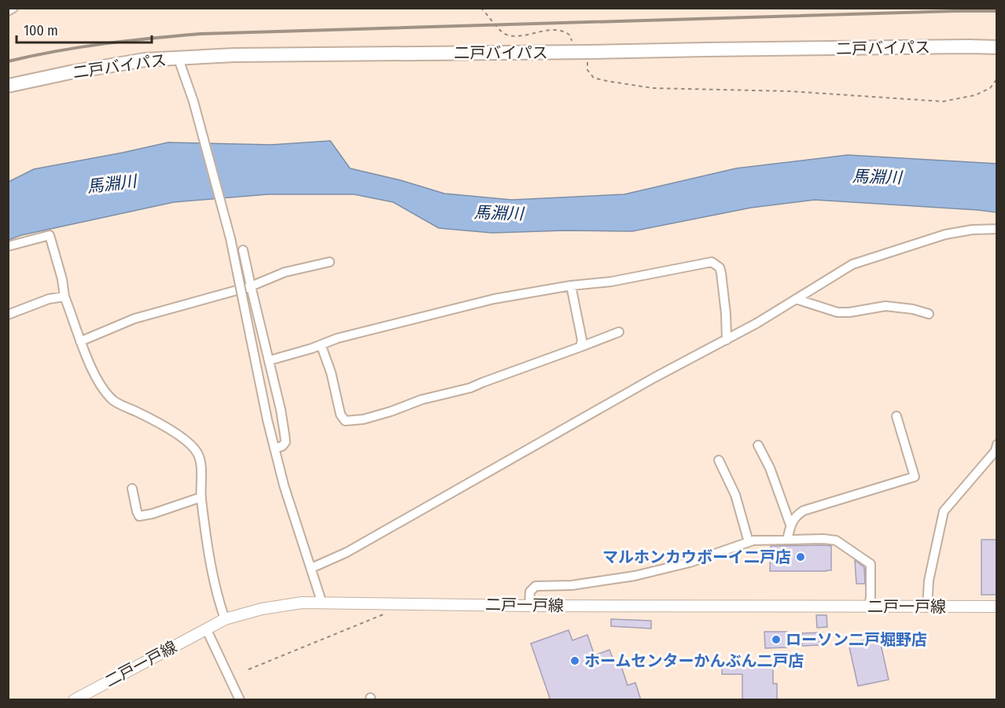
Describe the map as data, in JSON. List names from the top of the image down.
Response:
{
  "streets": {
    "highway": ["二戸バイパス"],
    "main road": ["二戸一戸線"]
  },
  "water": ["馬淵川"],
  "places": ["マルホンカウボーイ二戸店", "ローソン二戸堀野店", "ホームセンターかんぶん二戸店"],
  "scale_bar": "100 m"
}
